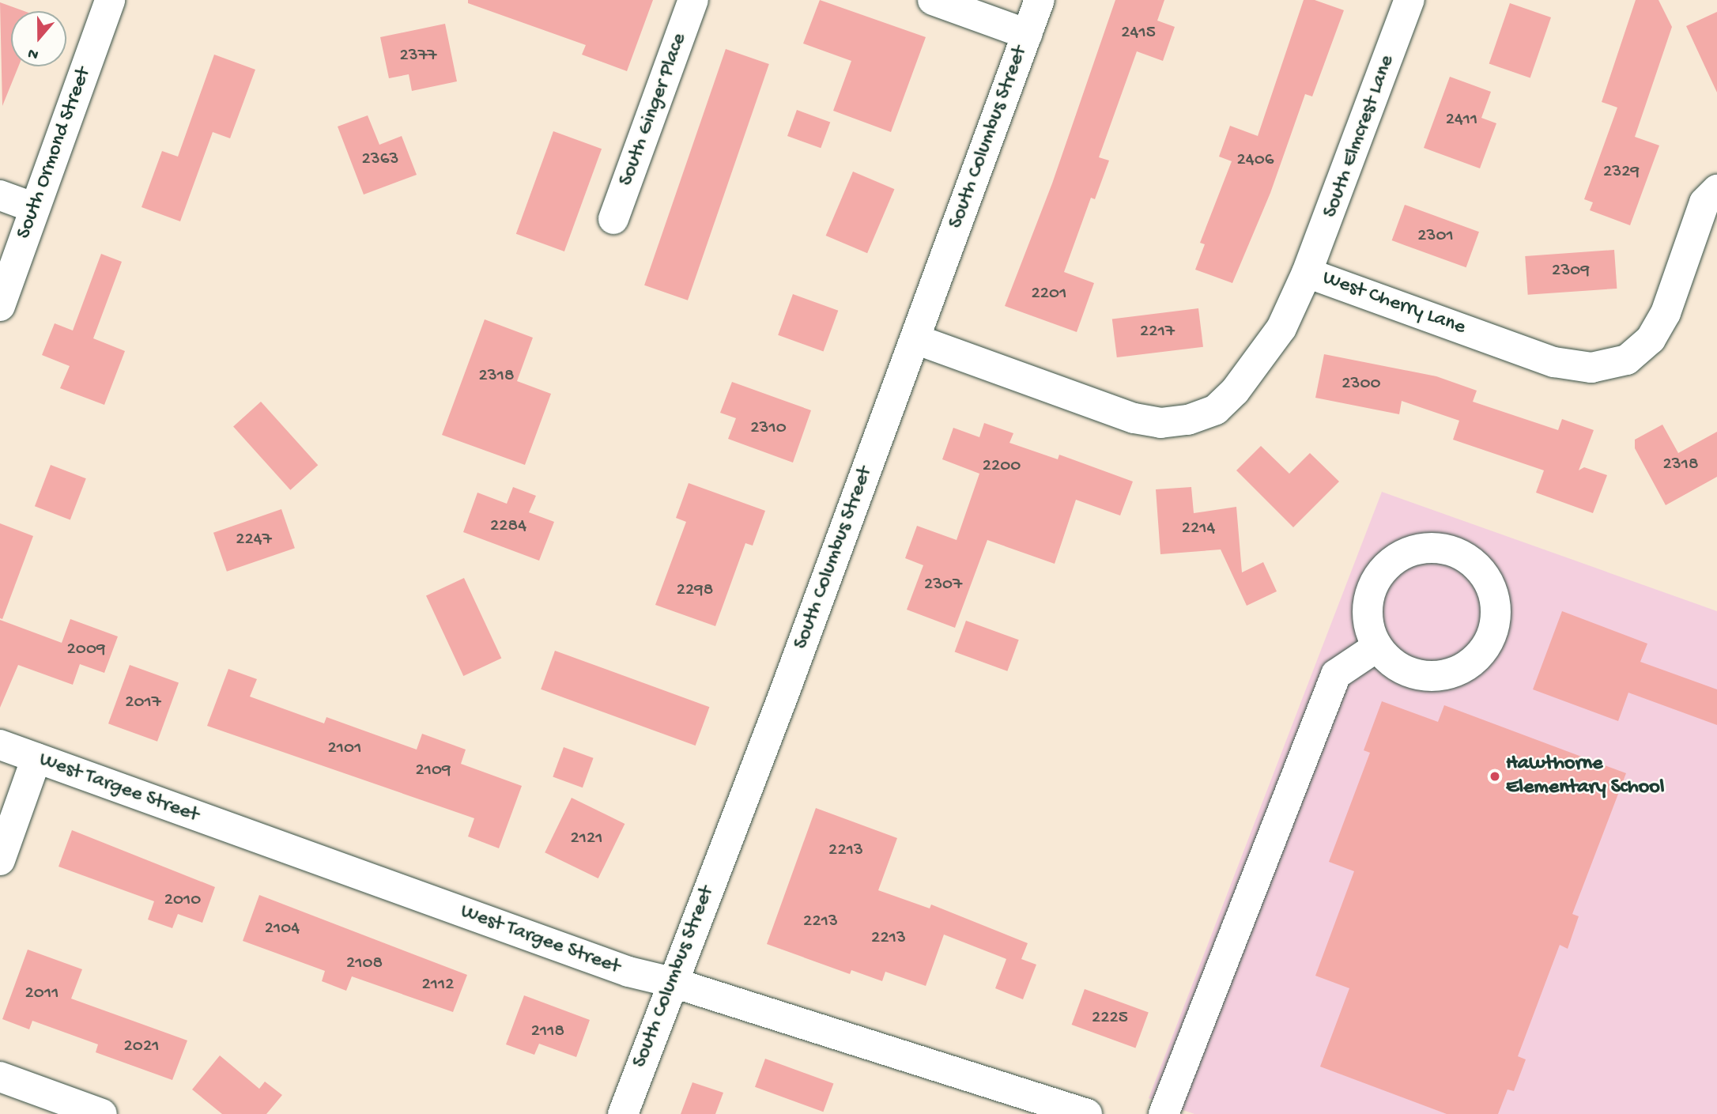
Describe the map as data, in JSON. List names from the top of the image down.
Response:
{
  "streets": {
    "street": [
      "South Ginger Place",
      "South Elmcrest Lane",
      "South Columbus Street",
      "South Ormond Street",
      "West Cherry Lane",
      "West Targee Street"
    ]
  },
  "crossings": [
    ["South Elmcrest Lane", "West Cherry Lane"],
    ["South Columbus Street", "West Cherry Lane"],
    ["South Columbus Street", "West Targee Street"]
  ],
  "places": ["Hawthorne Elementary School"],
  "house_numbers": [
    "2415",
    "2377",
    "2411",
    "2363",
    "2406",
    "2329",
    "2301",
    "2309",
    "2201",
    "2217",
    "2318",
    "2300",
    "2310",
    "2318",
    "2200",
    "2284",
    "2214",
    "2247",
    "2307",
    "2298",
    "2009",
    "2017",
    "2101",
    "2109",
    "2121",
    "2213",
    "2010",
    "2213",
    "2104",
    "2213",
    "2108",
    "2112",
    "2011",
    "2225",
    "2118",
    "2021"
  ],
  "north": "bottom"
}
